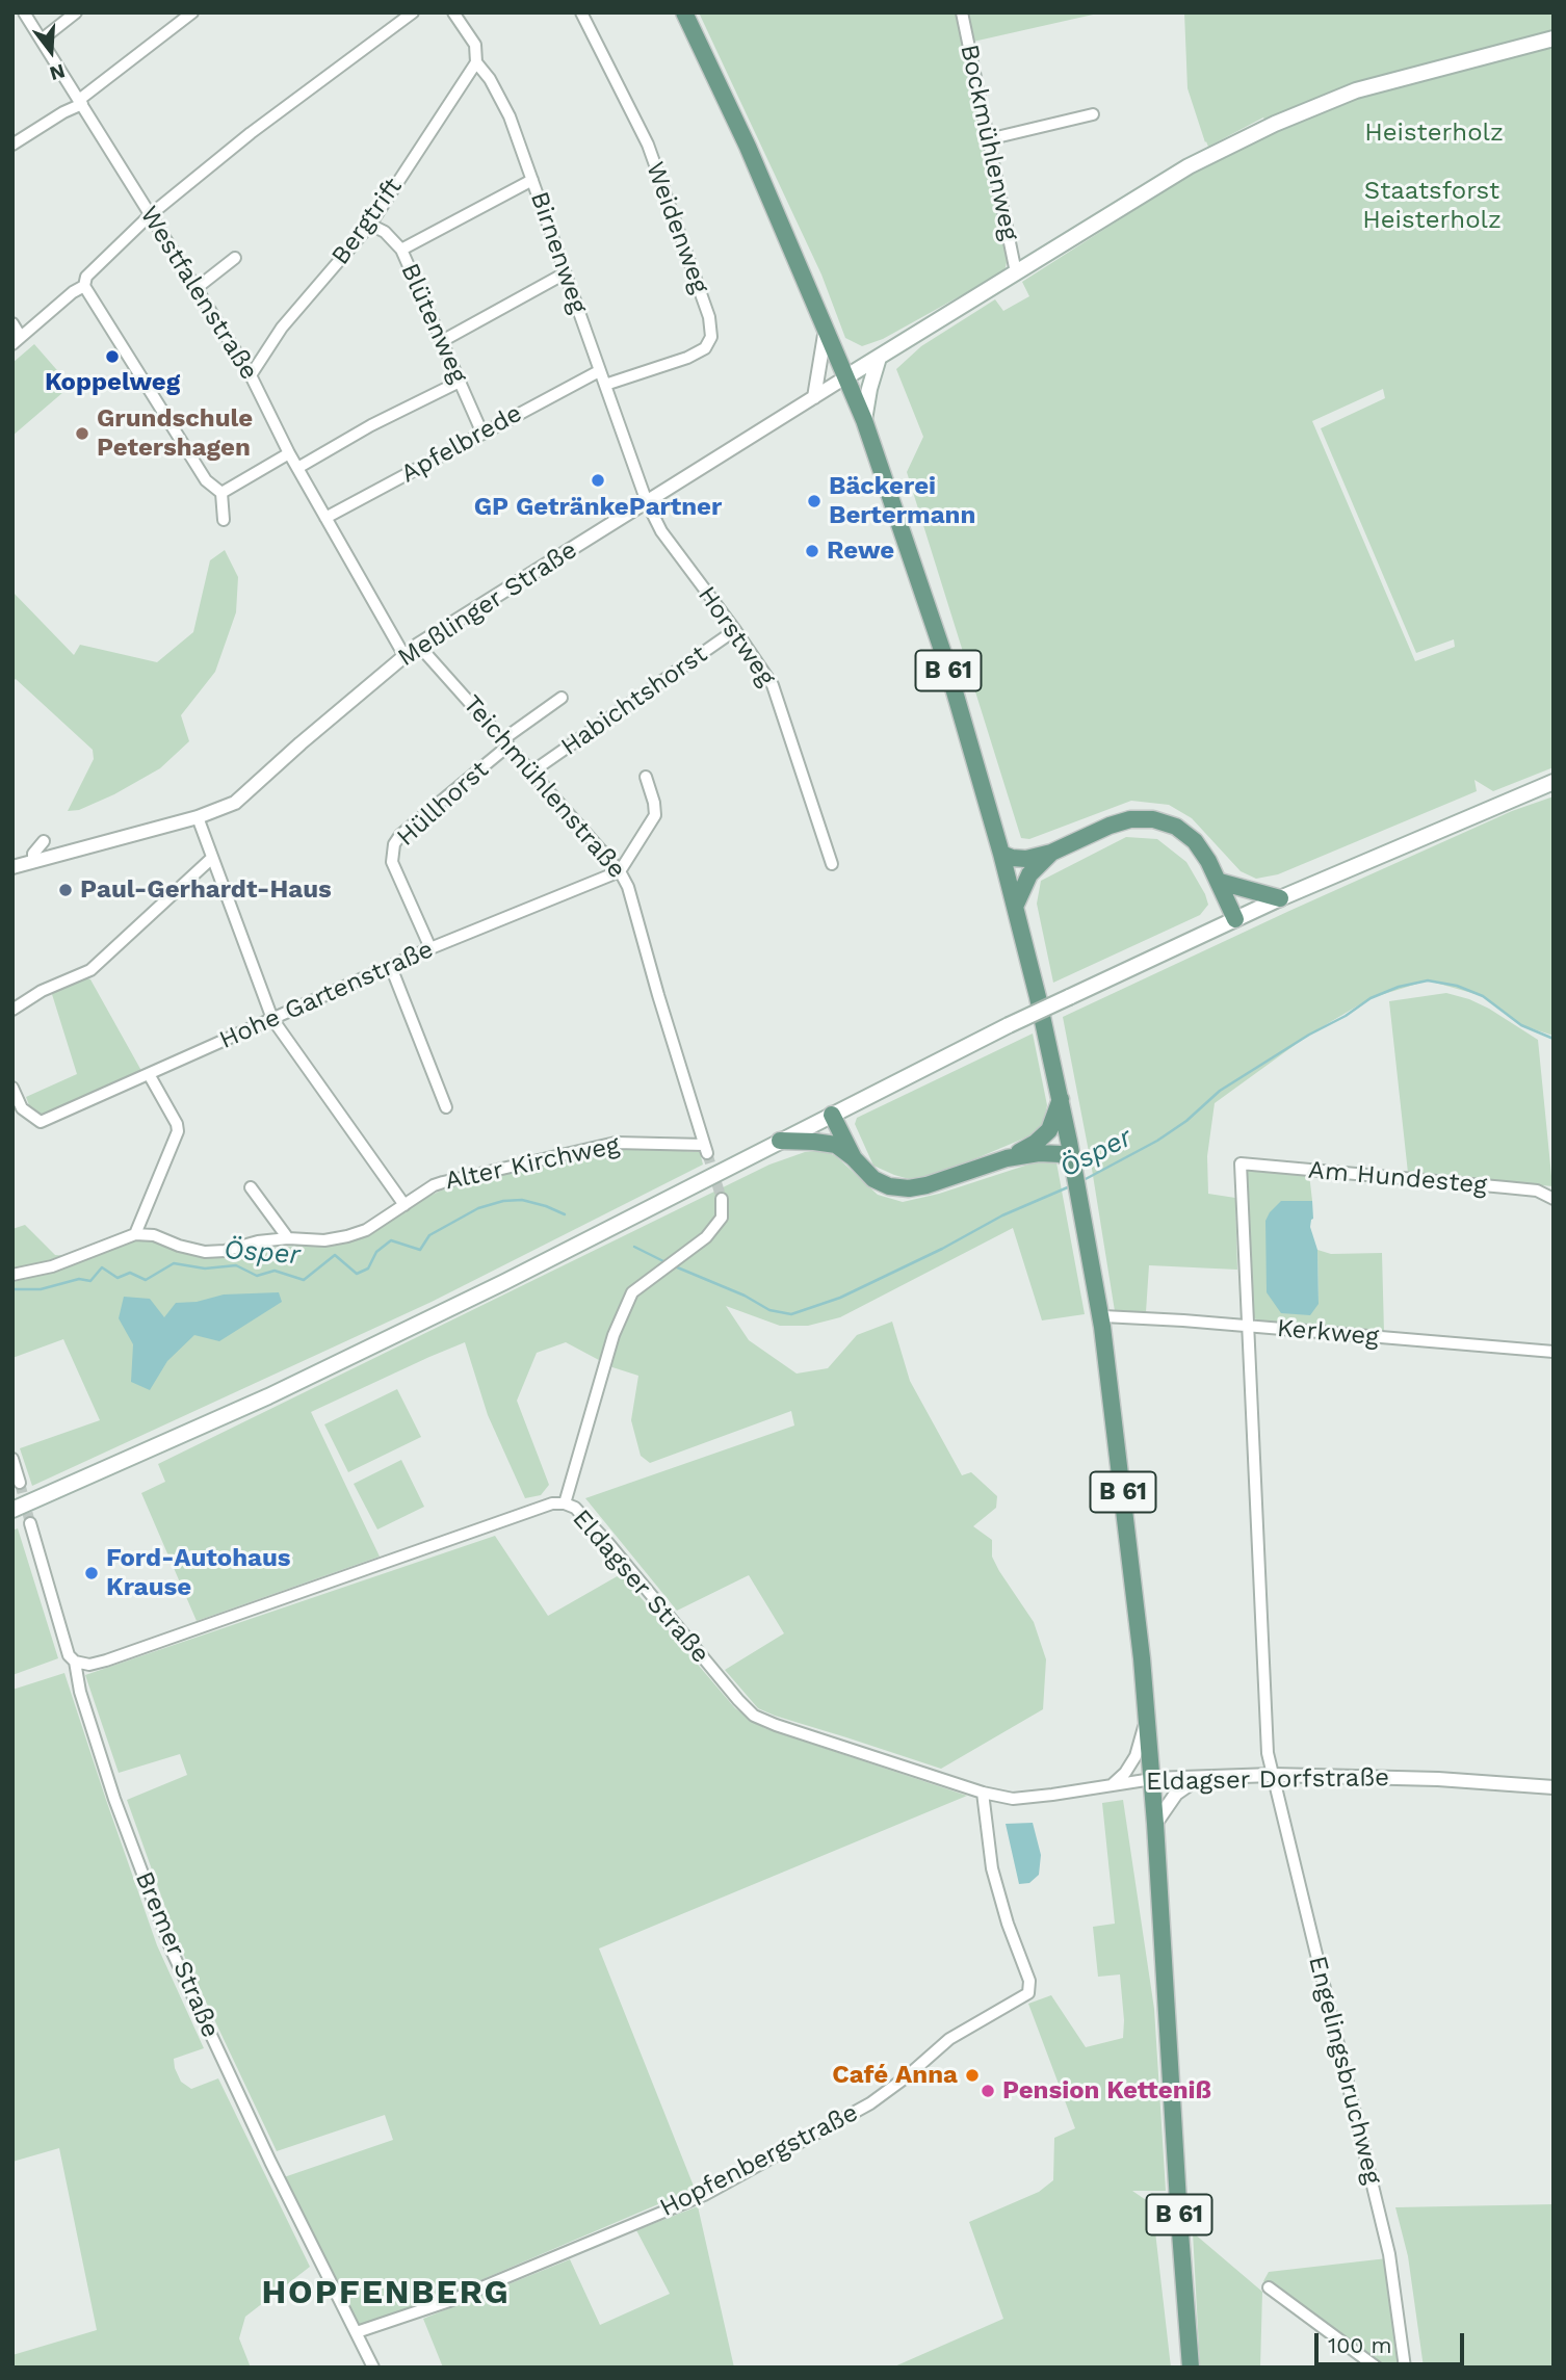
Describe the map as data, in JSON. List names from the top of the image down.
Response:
{
  "streets": {
    "main road": ["B 61"],
    "street": [
      "Bockmühlenweg",
      "Bergtrift",
      "Weidenweg",
      "Birnenweg",
      "Westfalenstraße",
      "Blütenweg",
      "Apfelbrede",
      "Meßlinger Straße",
      "Horstweg",
      "Habichtshorst",
      "Teichmühlenstraße",
      "Hüllhorst",
      "Hohe Gartenstraße",
      "Alter Kirchweg",
      "Am Hundesteg",
      "Kerkweg",
      "Eldagser Straße",
      "Eldagser Dorfstraße",
      "Bremer Straße",
      "Engelingsbruchweg",
      "Hopfenbergstraße"
    ]
  },
  "crossings": [
    ["Bergtrift", "Birnenweg"],
    ["Bergtrift", "Westfalenstraße"],
    ["Bergtrift", "Blütenweg"],
    ["Weidenweg", "Birnenweg"],
    ["Birnenweg", "Apfelbrede"],
    ["Birnenweg", "Meßlinger Straße"],
    ["Birnenweg", "Horstweg"],
    ["Westfalenstraße", "Apfelbrede"],
    ["Westfalenstraße", "Meßlinger Straße"],
    ["Blütenweg", "Apfelbrede"],
    ["Meßlinger Straße", "Horstweg"],
    ["Meßlinger Straße", "B 61"],
    ["Meßlinger Straße", "Teichmühlenstraße"],
    ["Horstweg", "Habichtshorst"],
    ["B 61", "Kerkweg"],
    ["B 61", "Eldagser Dorfstraße"],
    ["Habichtshorst", "Teichmühlenstraße"],
    ["Teichmühlenstraße", "Hüllhorst"],
    ["Teichmühlenstraße", "Hohe Gartenstraße"],
    ["Teichmühlenstraße", "Alter Kirchweg"],
    ["Hüllhorst", "Hohe Gartenstraße"],
    ["Am Hundesteg", "Engelingsbruchweg"],
    ["Kerkweg", "Engelingsbruchweg"],
    ["Eldagser Straße", "Eldagser Dorfstraße"],
    ["Eldagser Straße", "Bremer Straße"],
    ["Eldagser Straße", "Hopfenbergstraße"],
    ["Eldagser Dorfstraße", "Engelingsbruchweg"],
    ["Eldagser Dorfstraße", "Hopfenbergstraße"],
    ["Bremer Straße", "Hopfenbergstraße"]
  ],
  "districts": ["HOPFENBERG"],
  "water": ["Ösper"],
  "parks": ["Heisterholz", "Staatsforst Heisterholz"],
  "places": [
    "Koppelweg",
    "Grundschule Petershagen",
    "GP GetränkePartner",
    "Bäckerei Bertermann",
    "Rewe",
    "Paul-Gerhardt-Haus",
    "Ford-Autohaus Krause",
    "Café Anna",
    "Pension Ketteniß"
  ],
  "scale_bar": "100 m",
  "north": "bottom"
}
